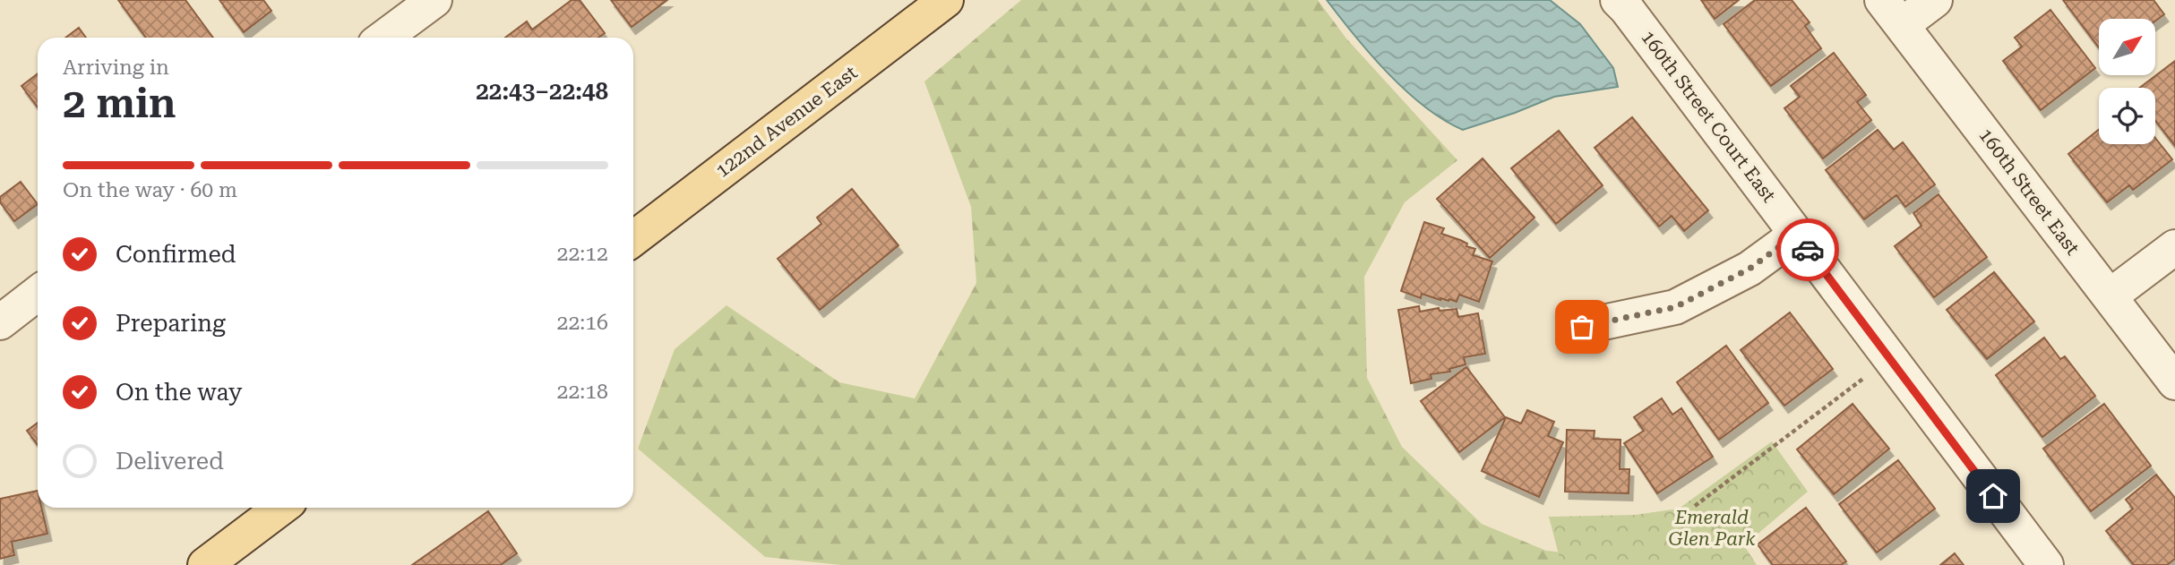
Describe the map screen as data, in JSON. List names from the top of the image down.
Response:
{
  "streets": {
    "main road": ["122nd Avenue East"],
    "street": ["160th Street Court East", "160th Street East"]
  },
  "parks": ["Emerald Glen Park"],
  "north": "top right",
  "page": {
    "heading": ["2 min", "Arriving in", "22:43–22:48"],
    "bar": "On the way · 60 m",
    "list": [
      ["Confirmed", "22:12"],
      ["Preparing", "22:16"],
      ["On the way", "22:18"],
      "Delivered"
    ]
  }
}
